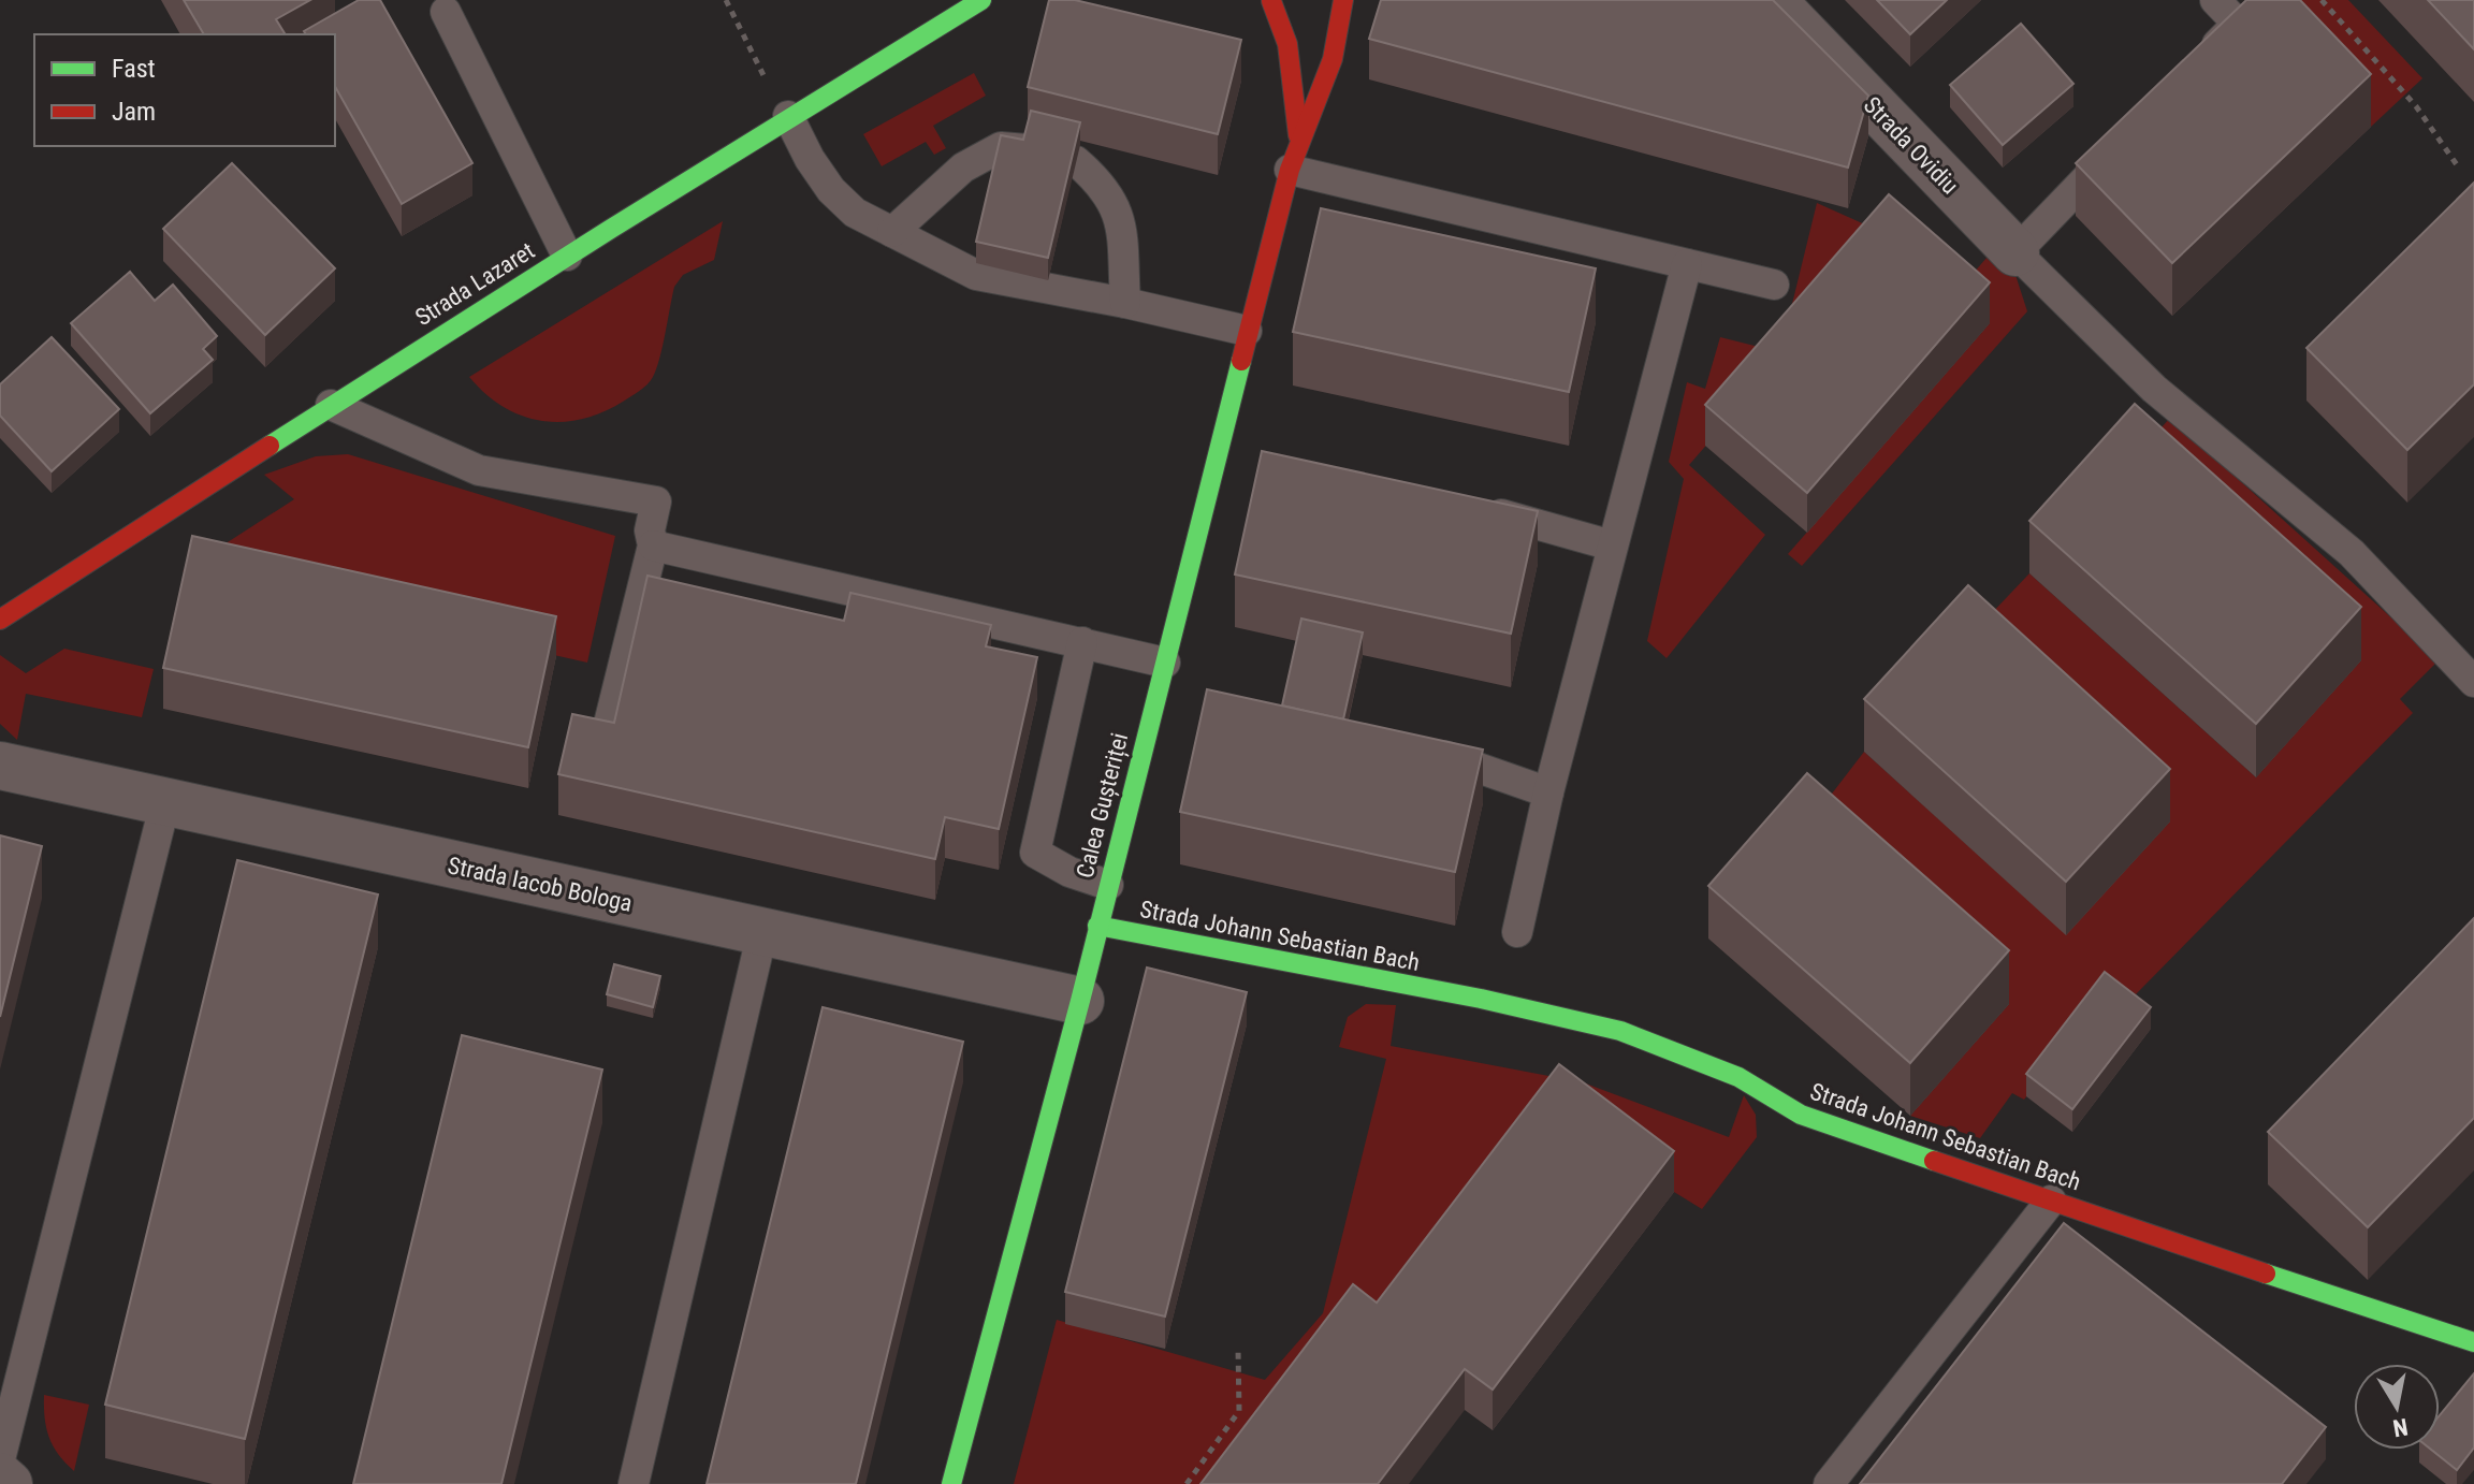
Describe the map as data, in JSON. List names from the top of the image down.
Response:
{
  "streets": {
    "street": [
      "Strada Ovidiu",
      "Strada Lazaret",
      "Calea Gușteriței",
      "Strada Iacob Bologa",
      "Strada Johann Sebastian Bach"
    ]
  },
  "crossings": [
    ["Calea Gușteriței", "Strada Iacob Bologa"],
    ["Calea Gușteriței", "Strada Johann Sebastian Bach"]
  ],
  "legend": ["Fast", "Jam"],
  "north": "bottom"
}
